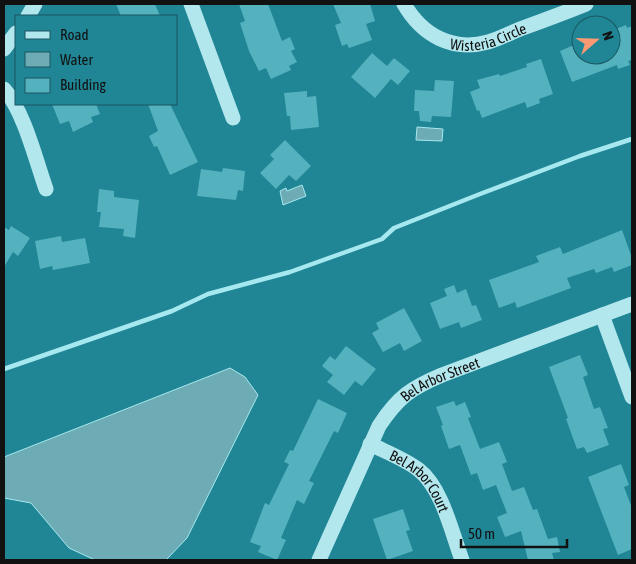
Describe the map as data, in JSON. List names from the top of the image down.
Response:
{
  "streets": {
    "street": ["Wisteria Circle", "Bel Arbor Street", "Bel Arbor Court"]
  },
  "crossings": [
    ["Bel Arbor Street", "Bel Arbor Court"]
  ],
  "legend": ["Road", "Water", "Building"],
  "scale_bar": "50 m",
  "north": "right"
}
